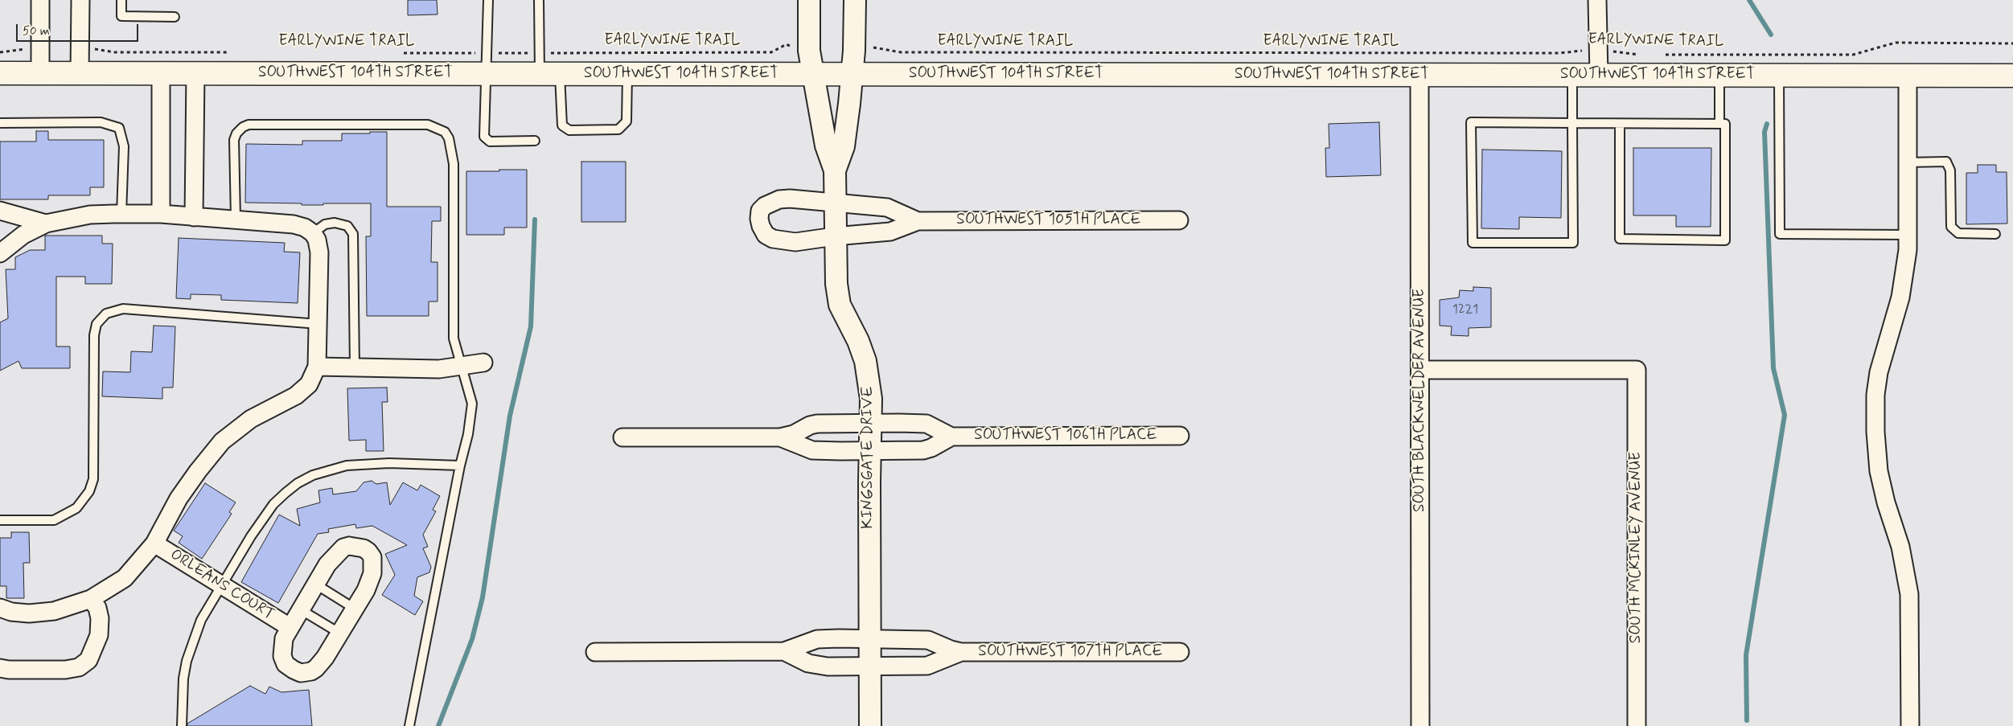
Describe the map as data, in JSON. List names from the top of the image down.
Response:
{
  "streets": {
    "main road": ["SOUTHWEST 104TH STREET"],
    "street": [
      "SOUTHWEST 105TH PLACE",
      "SOUTH BLACKWELDER AVENUE",
      "SOUTHWEST 106TH PLACE",
      "KINGSGATE DRIVE",
      "SOUTH MCKINLEY AVENUE",
      "ORLEANS COURT",
      "SOUTHWEST 107TH PLACE"
    ],
    "path": ["EARLYWINE TRAIL"]
  },
  "crossings": [
    ["EARLYWINE TRAIL", "SOUTHWEST 104TH STREET"],
    ["EARLYWINE TRAIL", "KINGSGATE DRIVE"],
    ["SOUTHWEST 104TH STREET", "SOUTH BLACKWELDER AVENUE"],
    ["SOUTHWEST 104TH STREET", "KINGSGATE DRIVE"],
    ["SOUTHWEST 105TH PLACE", "KINGSGATE DRIVE"],
    ["SOUTH BLACKWELDER AVENUE", "SOUTH MCKINLEY AVENUE"],
    ["SOUTHWEST 106TH PLACE", "KINGSGATE DRIVE"],
    ["KINGSGATE DRIVE", "SOUTHWEST 107TH PLACE"]
  ],
  "house_numbers": ["1221"],
  "scale_bar": "50 m"
}
